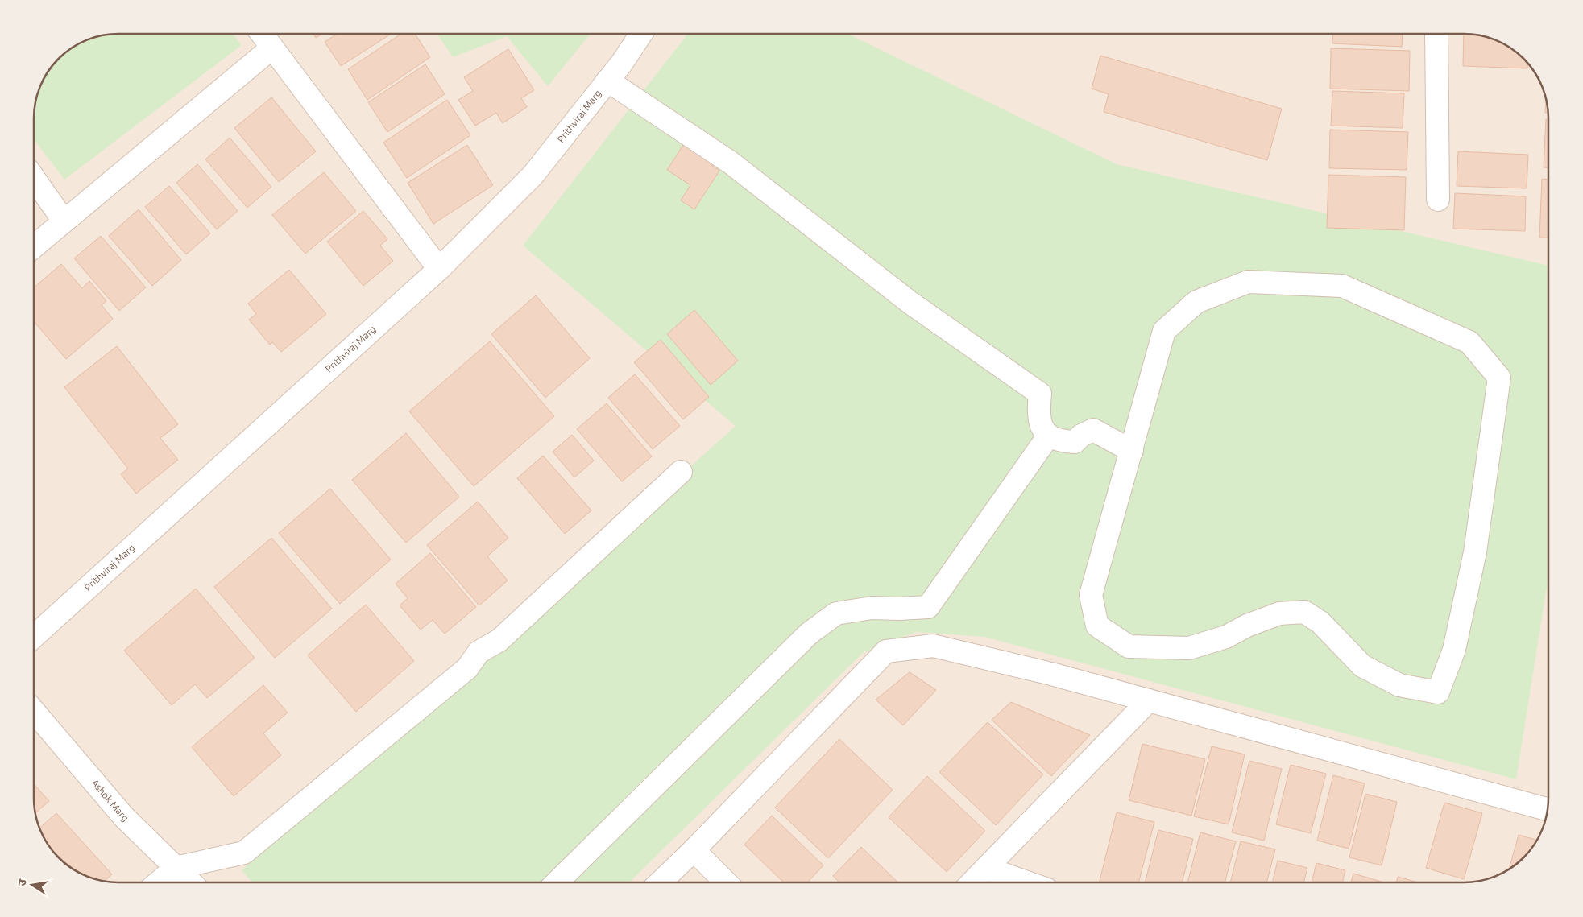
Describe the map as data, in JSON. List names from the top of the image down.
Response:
{
  "streets": {
    "street": ["Prithviraj Marg", "Ashok Marg"]
  },
  "north": "left"
}
